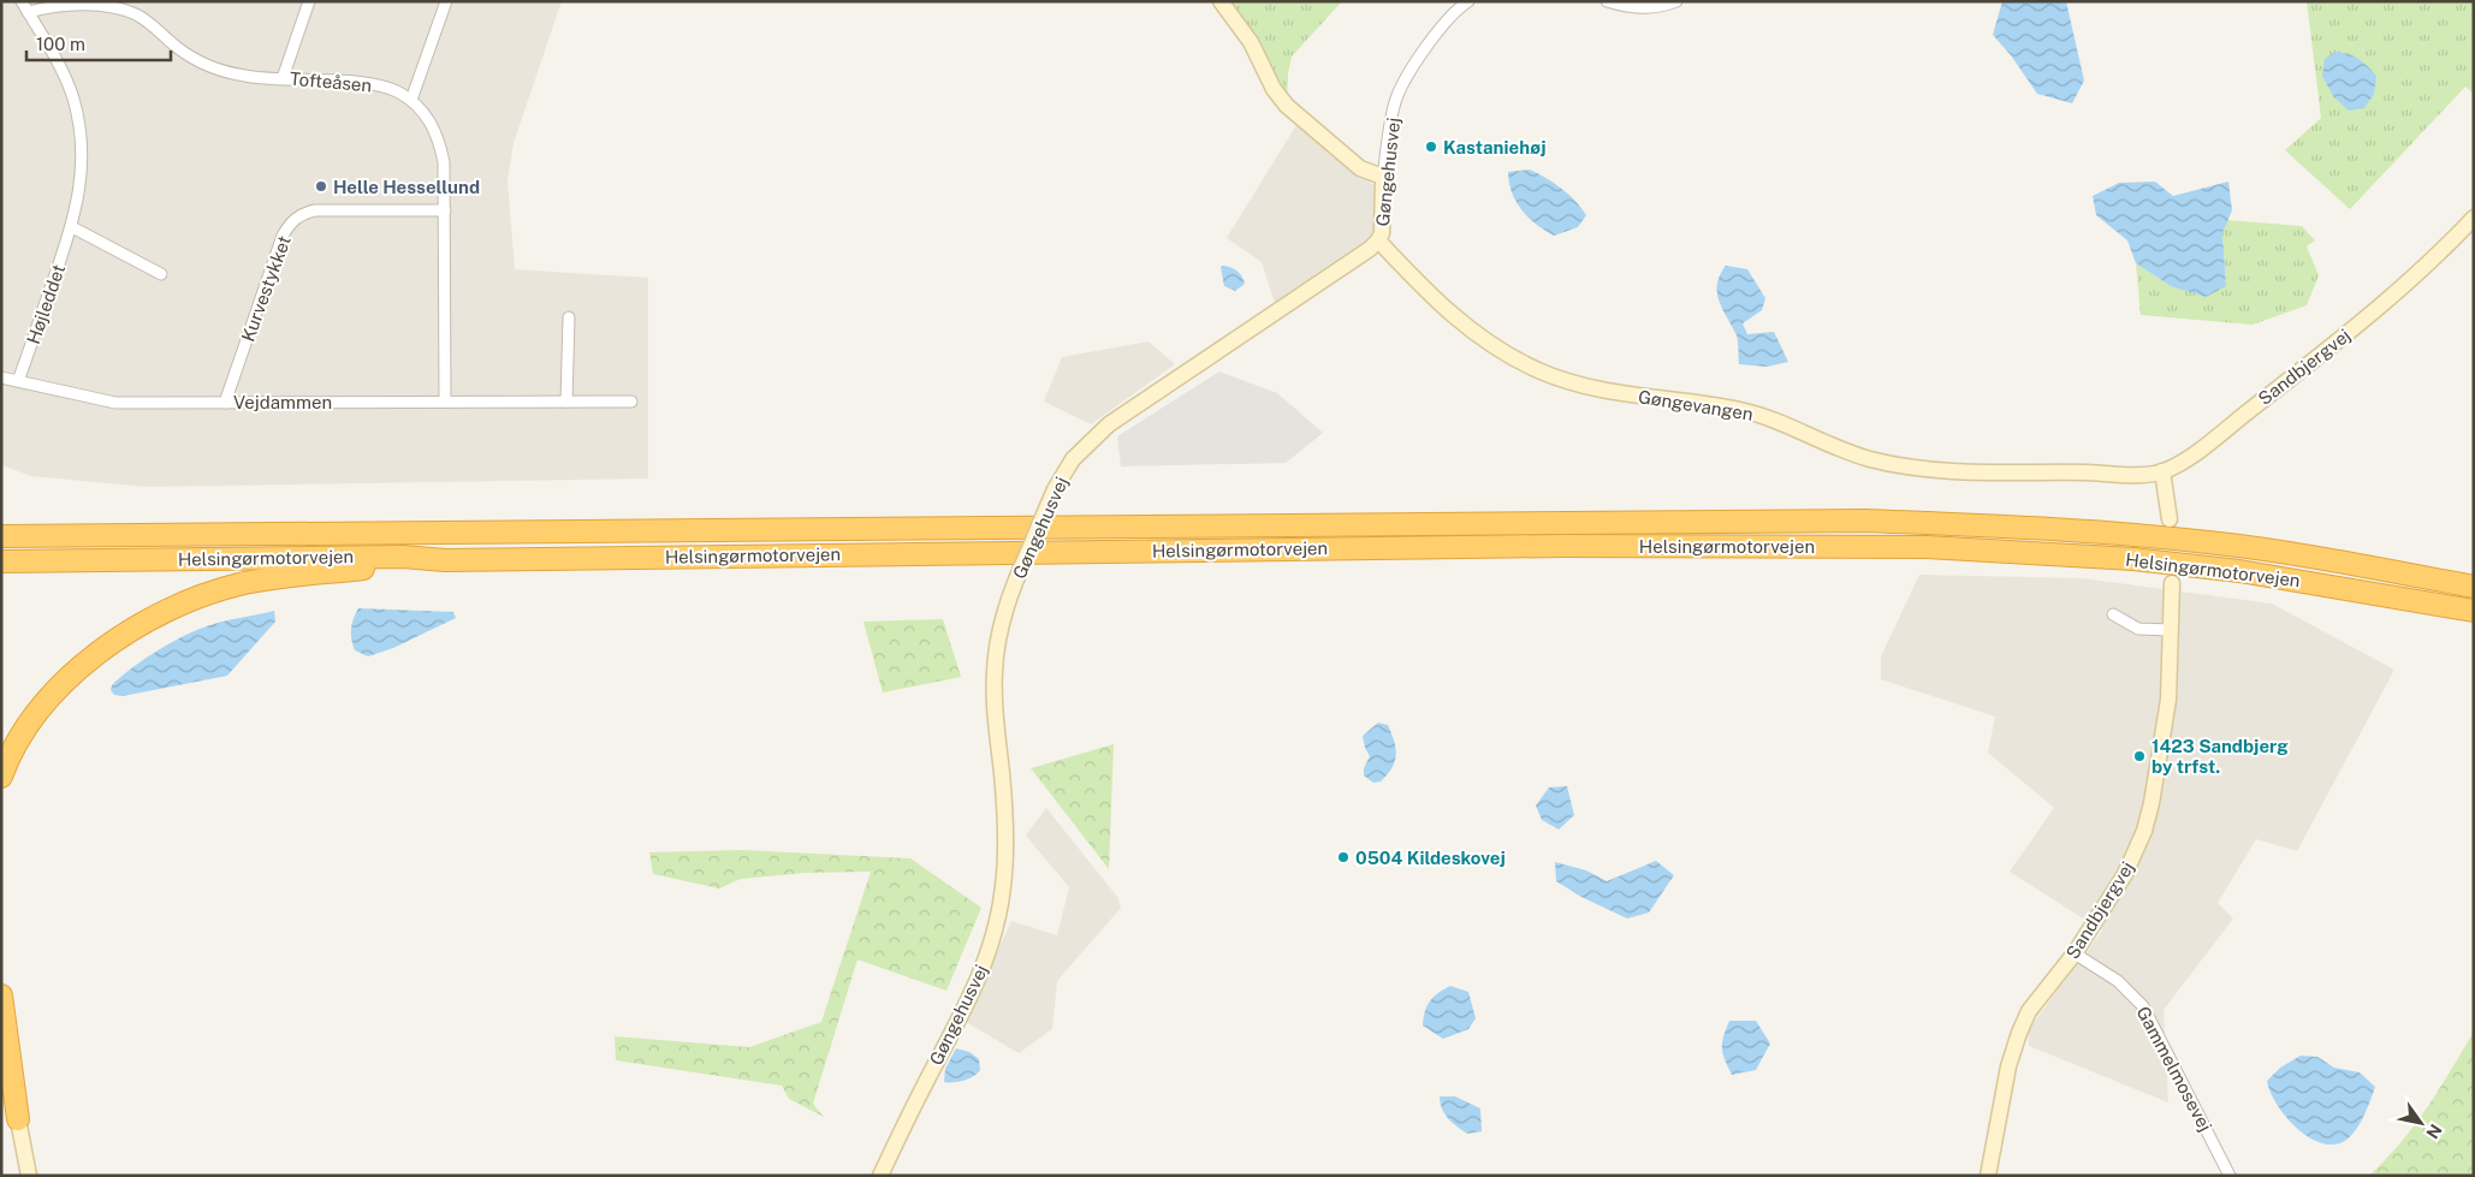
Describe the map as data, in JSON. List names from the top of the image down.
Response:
{
  "streets": {
    "highway": ["Helsingørmotorvejen"],
    "street": [
      "Tofteåsen",
      "Gøngehusvej",
      "Kurvestykket",
      "Højleddet",
      "Sandbjergvej",
      "Vejdammen",
      "Gøngevangen",
      "Gammelmosevej"
    ]
  },
  "crossings": [
    ["Tofteåsen", "Kurvestykket"],
    ["Tofteåsen", "Højleddet"],
    ["Tofteåsen", "Vejdammen"],
    ["Gøngehusvej", "Gøngevangen"],
    ["Kurvestykket", "Vejdammen"],
    ["Højleddet", "Vejdammen"],
    ["Sandbjergvej", "Gøngevangen"],
    ["Sandbjergvej", "Gammelmosevej"]
  ],
  "places": [
    "Kastaniehøj",
    "Helle Hessellund",
    "1423 Sandbjerg by trfst.",
    "0504 Kildeskovej"
  ],
  "scale_bar": "100 m",
  "north": "bottom right"
}
